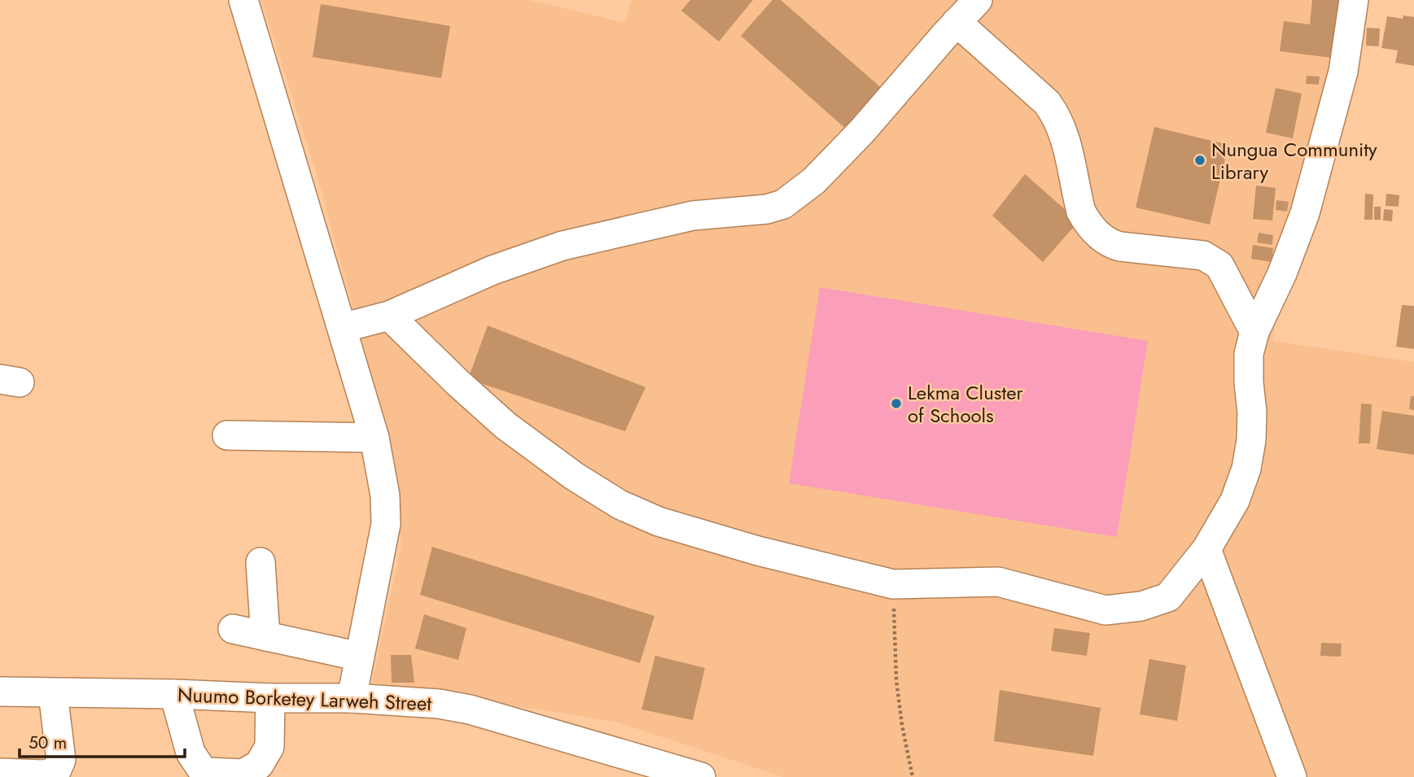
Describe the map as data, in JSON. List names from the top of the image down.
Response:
{
  "streets": {
    "street": ["Nuumo Borketey Larweh Street"]
  },
  "places": ["Nungua Community Library", "Lekma Cluster of Schools"],
  "scale_bar": "50 m"
}
